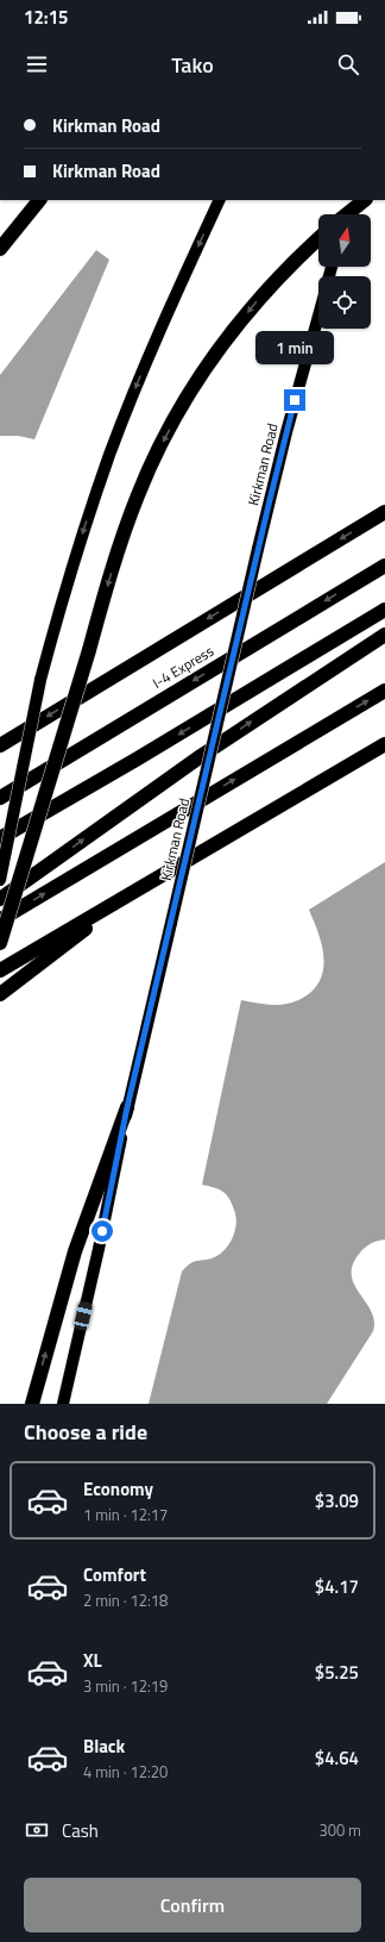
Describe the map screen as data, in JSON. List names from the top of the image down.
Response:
{
  "streets": {
    "highway": ["I-4 Express"],
    "main road": ["Kirkman Road"]
  },
  "north": "top",
  "page": {
    "status": "12:15",
    "header": "Tako",
    "banner": ["Kirkman Road", "Kirkman Road"],
    "bubble": "1 min",
    "heading": "Choose a ride",
    "list": [
      {
        "name": "Economy",
        "note": "1 min · 12:17",
        "value": "$3.09"
      },
      {
        "name": "Comfort",
        "note": "2 min · 12:18",
        "value": "$4.17"
      },
      {
        "name": "XL",
        "note": "3 min · 12:19",
        "value": "$5.25"
      },
      {
        "name": "Black",
        "note": "4 min · 12:20",
        "value": "$4.64"
      }
    ],
    "pay": ["Cash", "300 m"],
    "buttons": "Confirm"
  }
}
